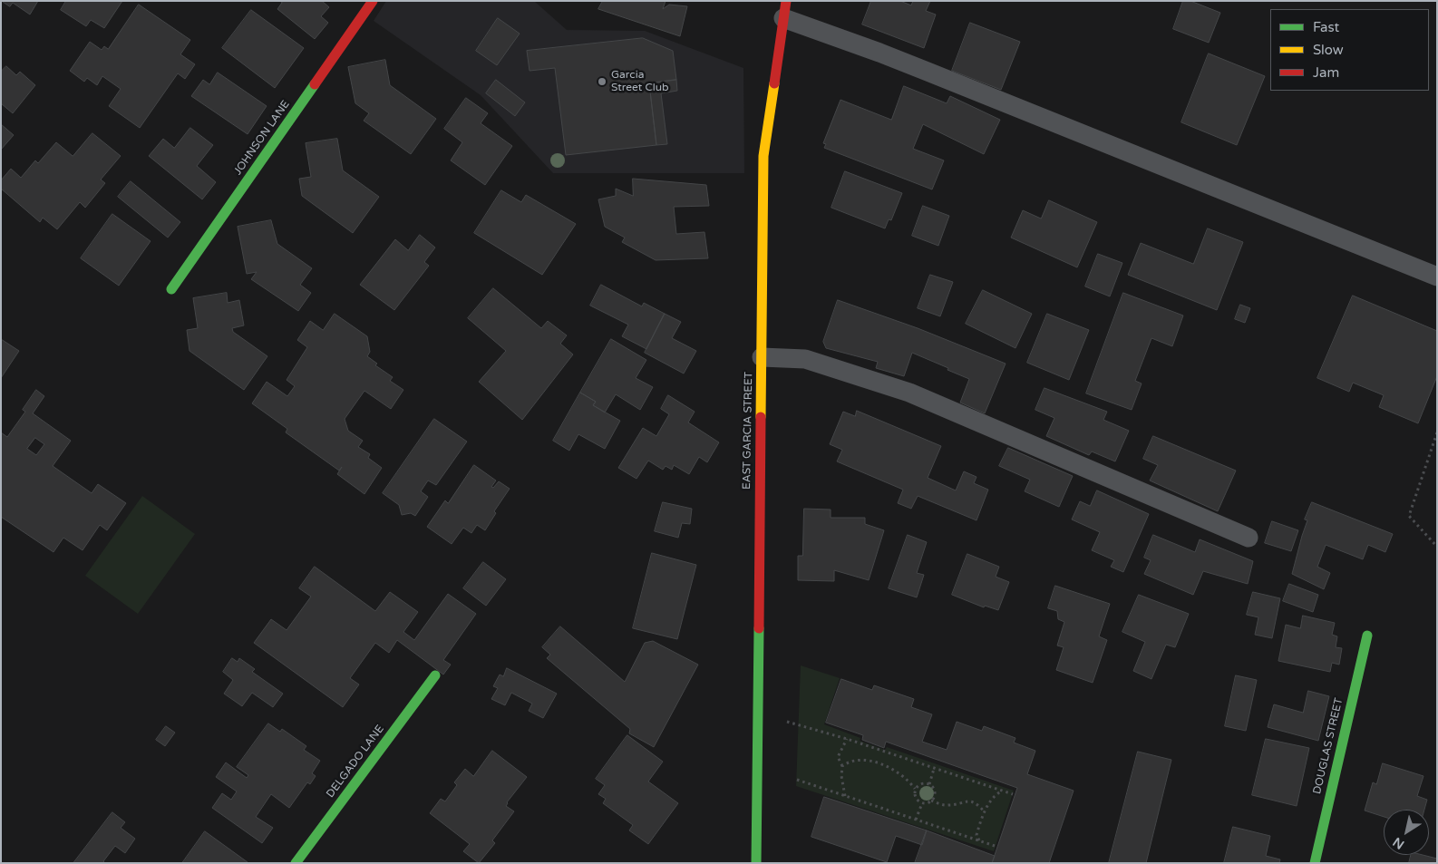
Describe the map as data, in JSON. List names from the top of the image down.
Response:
{
  "streets": {
    "street": [
      "JOHNSON LANE",
      "EAST GARCIA STREET",
      "DOUGLAS STREET",
      "DELGADO LANE"
    ]
  },
  "places": ["Garcia Street Club"],
  "legend": ["Fast", "Slow", "Jam"],
  "north": "bottom left"
}
